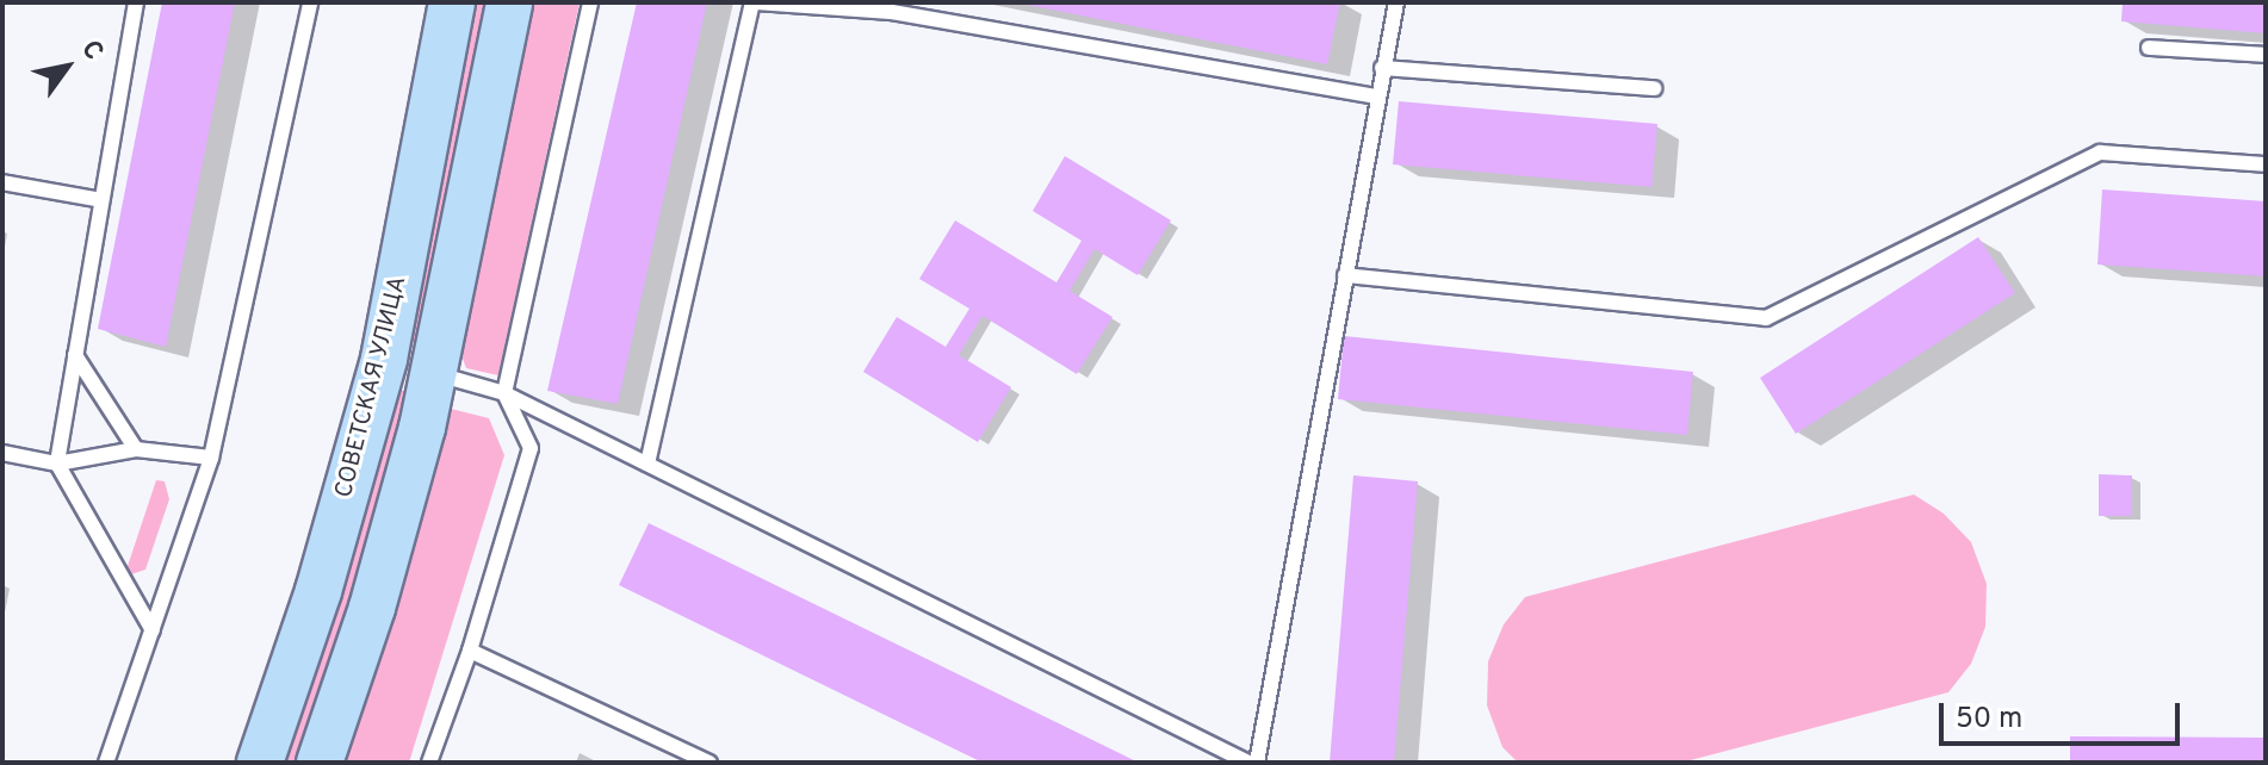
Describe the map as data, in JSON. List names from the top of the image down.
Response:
{
  "streets": {
    "main road": ["СОВЕТСКАЯ УЛИЦА"]
  },
  "scale_bar": "50 m",
  "north": "top right"
}
